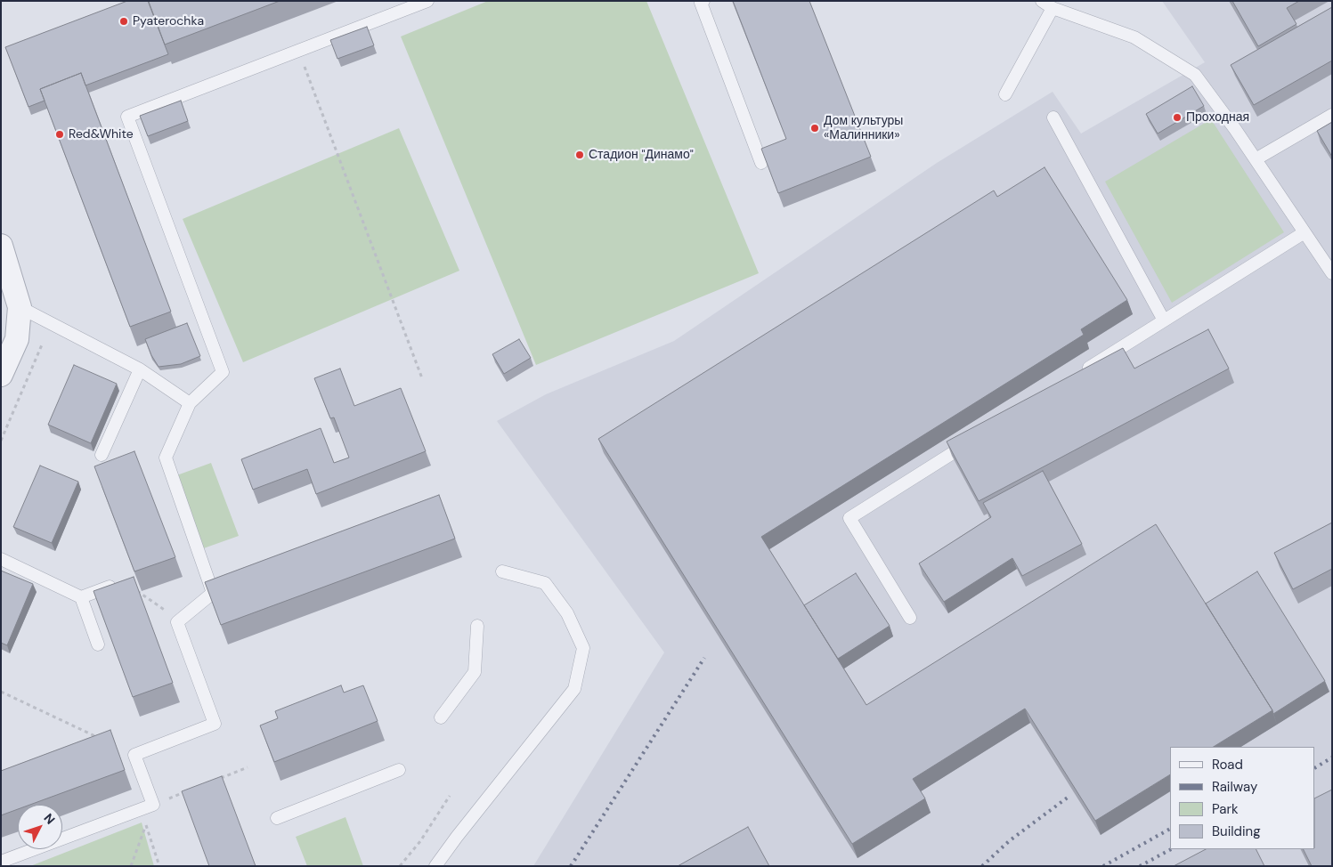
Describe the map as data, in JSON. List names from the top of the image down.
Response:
{
  "places": [
    "Pyaterochka",
    "Проходная",
    "Дом культуры «Малинники»",
    "Red&White",
    "Стадион \"Динамо\""
  ],
  "legend": [
    "Road",
    "Railway",
    "Park",
    "Building"
  ],
  "north": "top right"
}
